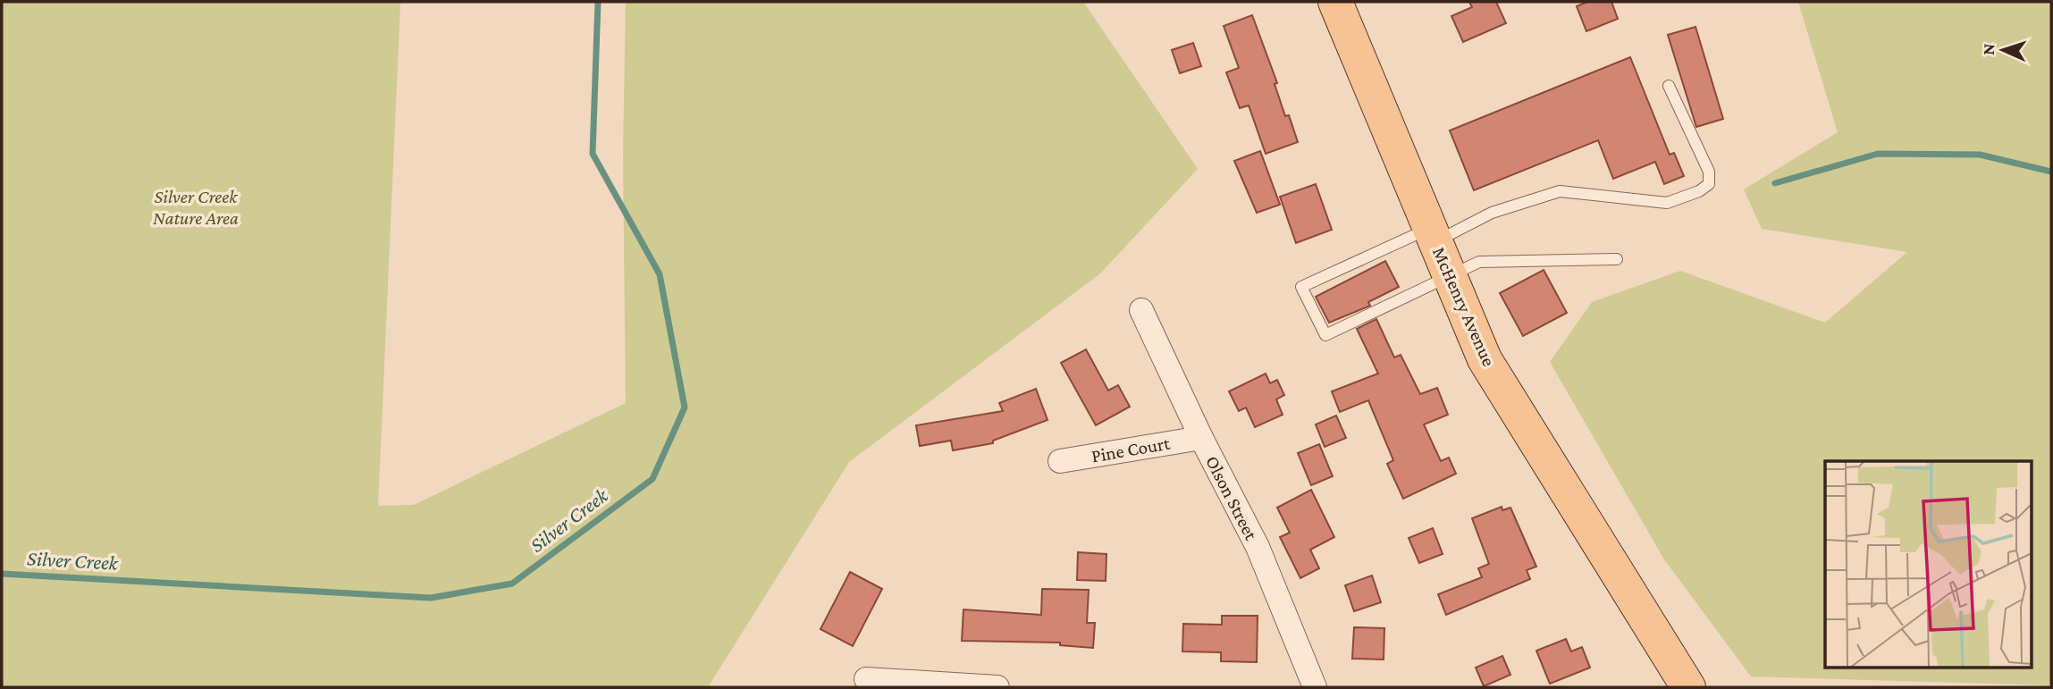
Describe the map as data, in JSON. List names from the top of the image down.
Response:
{
  "streets": {
    "main road": ["McHenry Avenue"],
    "street": ["Pine Court", "Olson Street"]
  },
  "crossings": [
    ["Pine Court", "Olson Street"]
  ],
  "water": ["Silver Creek"],
  "parks": ["Silver Creek Nature Area"],
  "north": "left"
}
